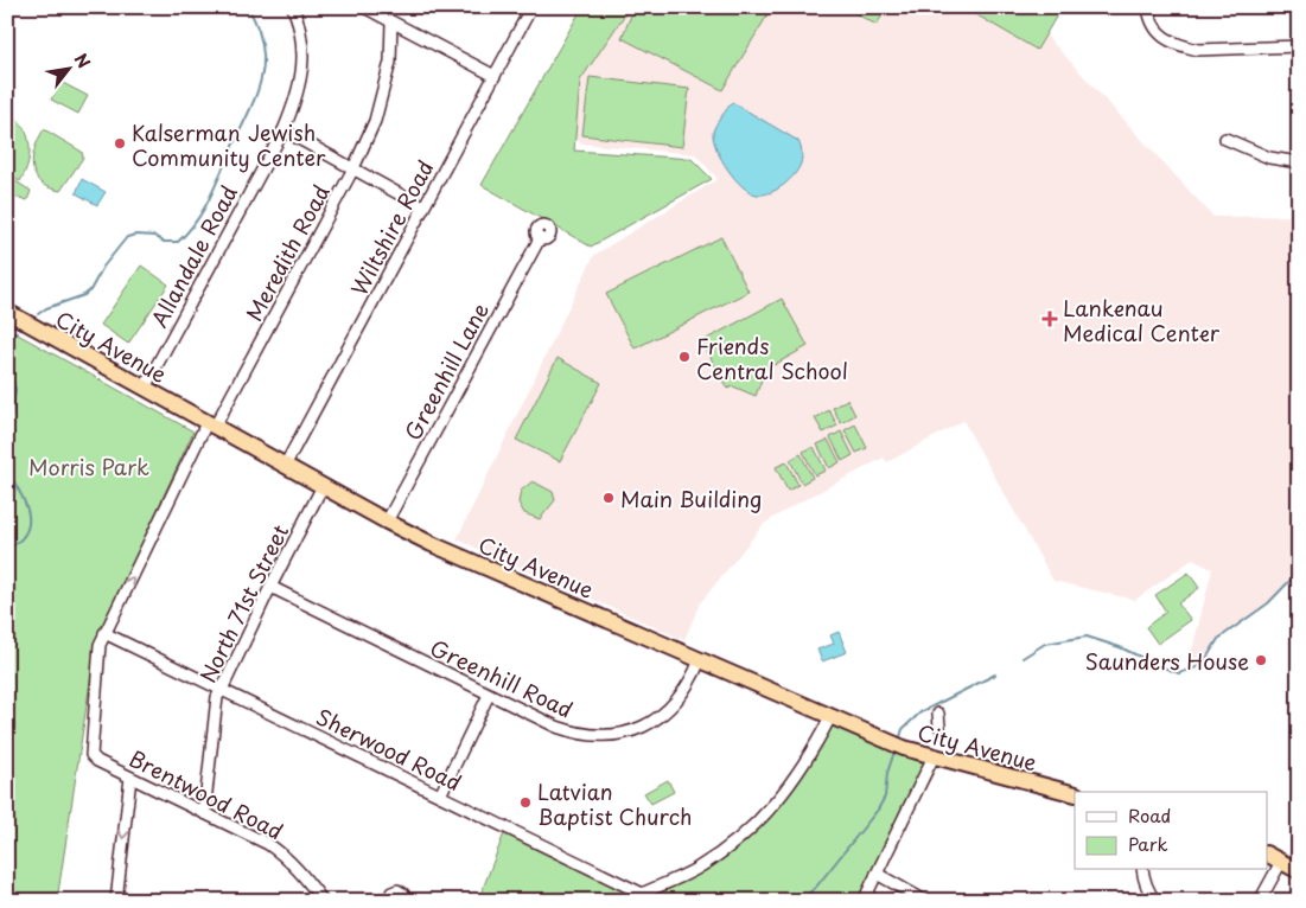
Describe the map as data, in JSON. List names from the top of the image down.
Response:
{
  "streets": {
    "highway": ["City Avenue"],
    "street": [
      "Wiltshire Road",
      "Meredith Road",
      "Allandale Road",
      "Greenhill Lane",
      "North 71st Street",
      "Greenhill Road",
      "Sherwood Road",
      "Brentwood Road"
    ]
  },
  "crossings": [
    ["Wiltshire Road", "City Avenue"],
    ["Meredith Road", "City Avenue"],
    ["Meredith Road", "Sherwood Road"],
    ["Meredith Road", "Brentwood Road"],
    ["Allandale Road", "City Avenue"],
    ["City Avenue", "Greenhill Lane"],
    ["City Avenue", "North 71st Street"],
    ["City Avenue", "Greenhill Road"],
    ["North 71st Street", "Greenhill Road"],
    ["North 71st Street", "Sherwood Road"],
    ["North 71st Street", "Brentwood Road"]
  ],
  "parks": ["Morris Park"],
  "places": {
    "other": [
      "Kalserman Jewish Community Center",
      "Friends Central School",
      "Main Building",
      "Saunders House",
      "Latvian Baptist Church"
    ],
    "health": ["Lankenau Medical Center"]
  },
  "legend": ["Road", "Park"],
  "north": "top right"
}
